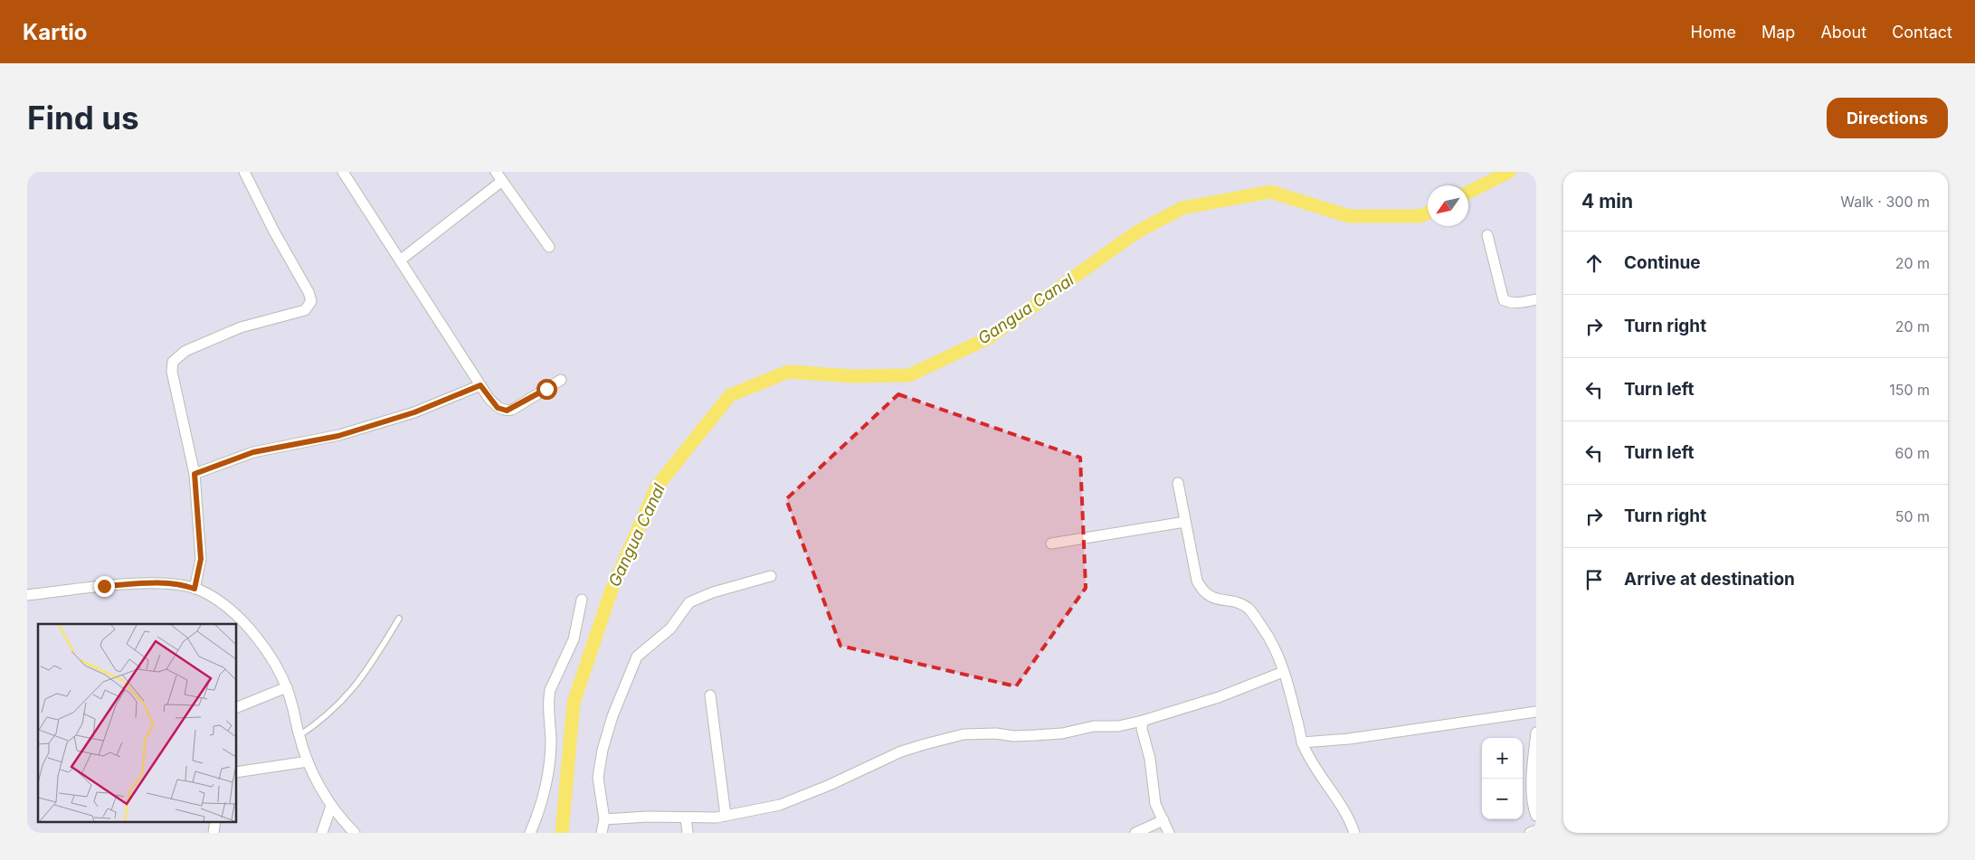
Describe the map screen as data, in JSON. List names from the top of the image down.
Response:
{
  "water": ["Gangua Canal"],
  "north": "bottom left",
  "page": {
    "header": "Kartio",
    "nav": [
      "Home",
      "Map",
      "About",
      "Contact"
    ],
    "buttons": "Directions",
    "title": "Find us",
    "heading": ["4 min", "Walk · 300 m"],
    "list": [
      ["Continue", "20 m"],
      ["Turn right", "20 m"],
      ["Turn left", "150 m"],
      ["Turn left", "60 m"],
      ["Turn right", "50 m"],
      "Arrive at destination"
    ],
    "map_buttons": ["+", "−"]
  }
}
